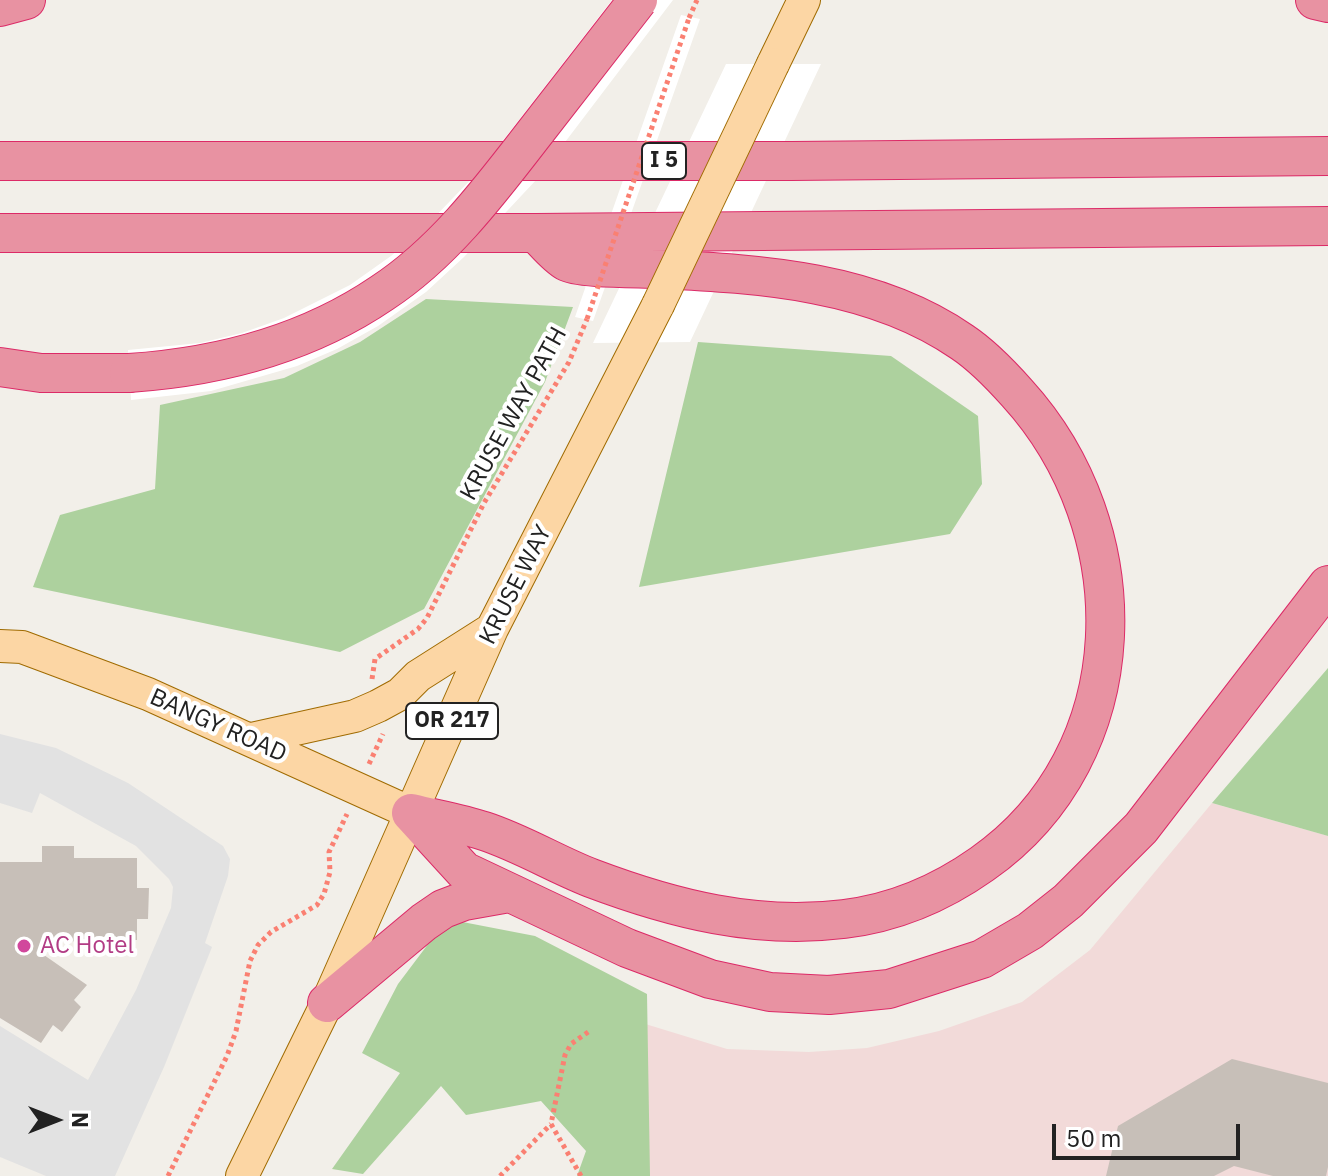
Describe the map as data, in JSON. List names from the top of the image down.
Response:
{
  "streets": {
    "highway": ["I 5"],
    "main road": ["KRUSE WAY", "OR 217", "BANGY ROAD"],
    "path": ["KRUSE WAY PATH"]
  },
  "crossings": [
    ["KRUSE WAY", "BANGY ROAD"]
  ],
  "places": ["AC Hotel"],
  "scale_bar": "50 m",
  "north": "right"
}
